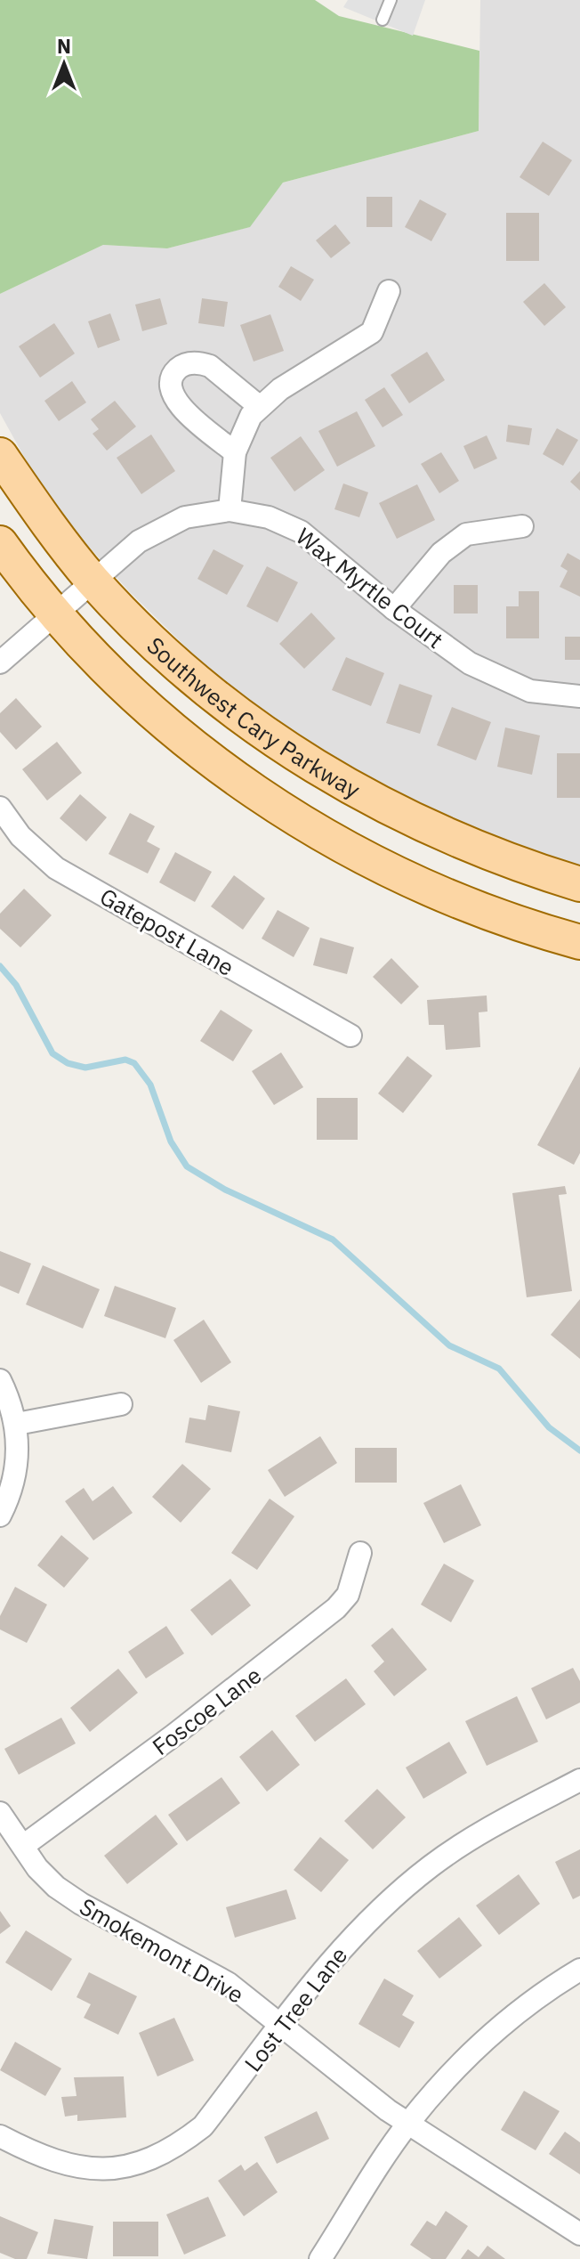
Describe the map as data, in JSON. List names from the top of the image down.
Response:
{
  "streets": {
    "main road": ["Southwest Cary Parkway"],
    "street": [
      "Wax Myrtle Court",
      "Gatepost Lane",
      "Foscoe Lane",
      "Smokemont Drive",
      "Lost Tree Lane"
    ]
  },
  "crossings": [
    ["Wax Myrtle Court", "Southwest Cary Parkway"],
    ["Foscoe Lane", "Smokemont Drive"],
    ["Smokemont Drive", "Lost Tree Lane"]
  ],
  "north": "top"
}
